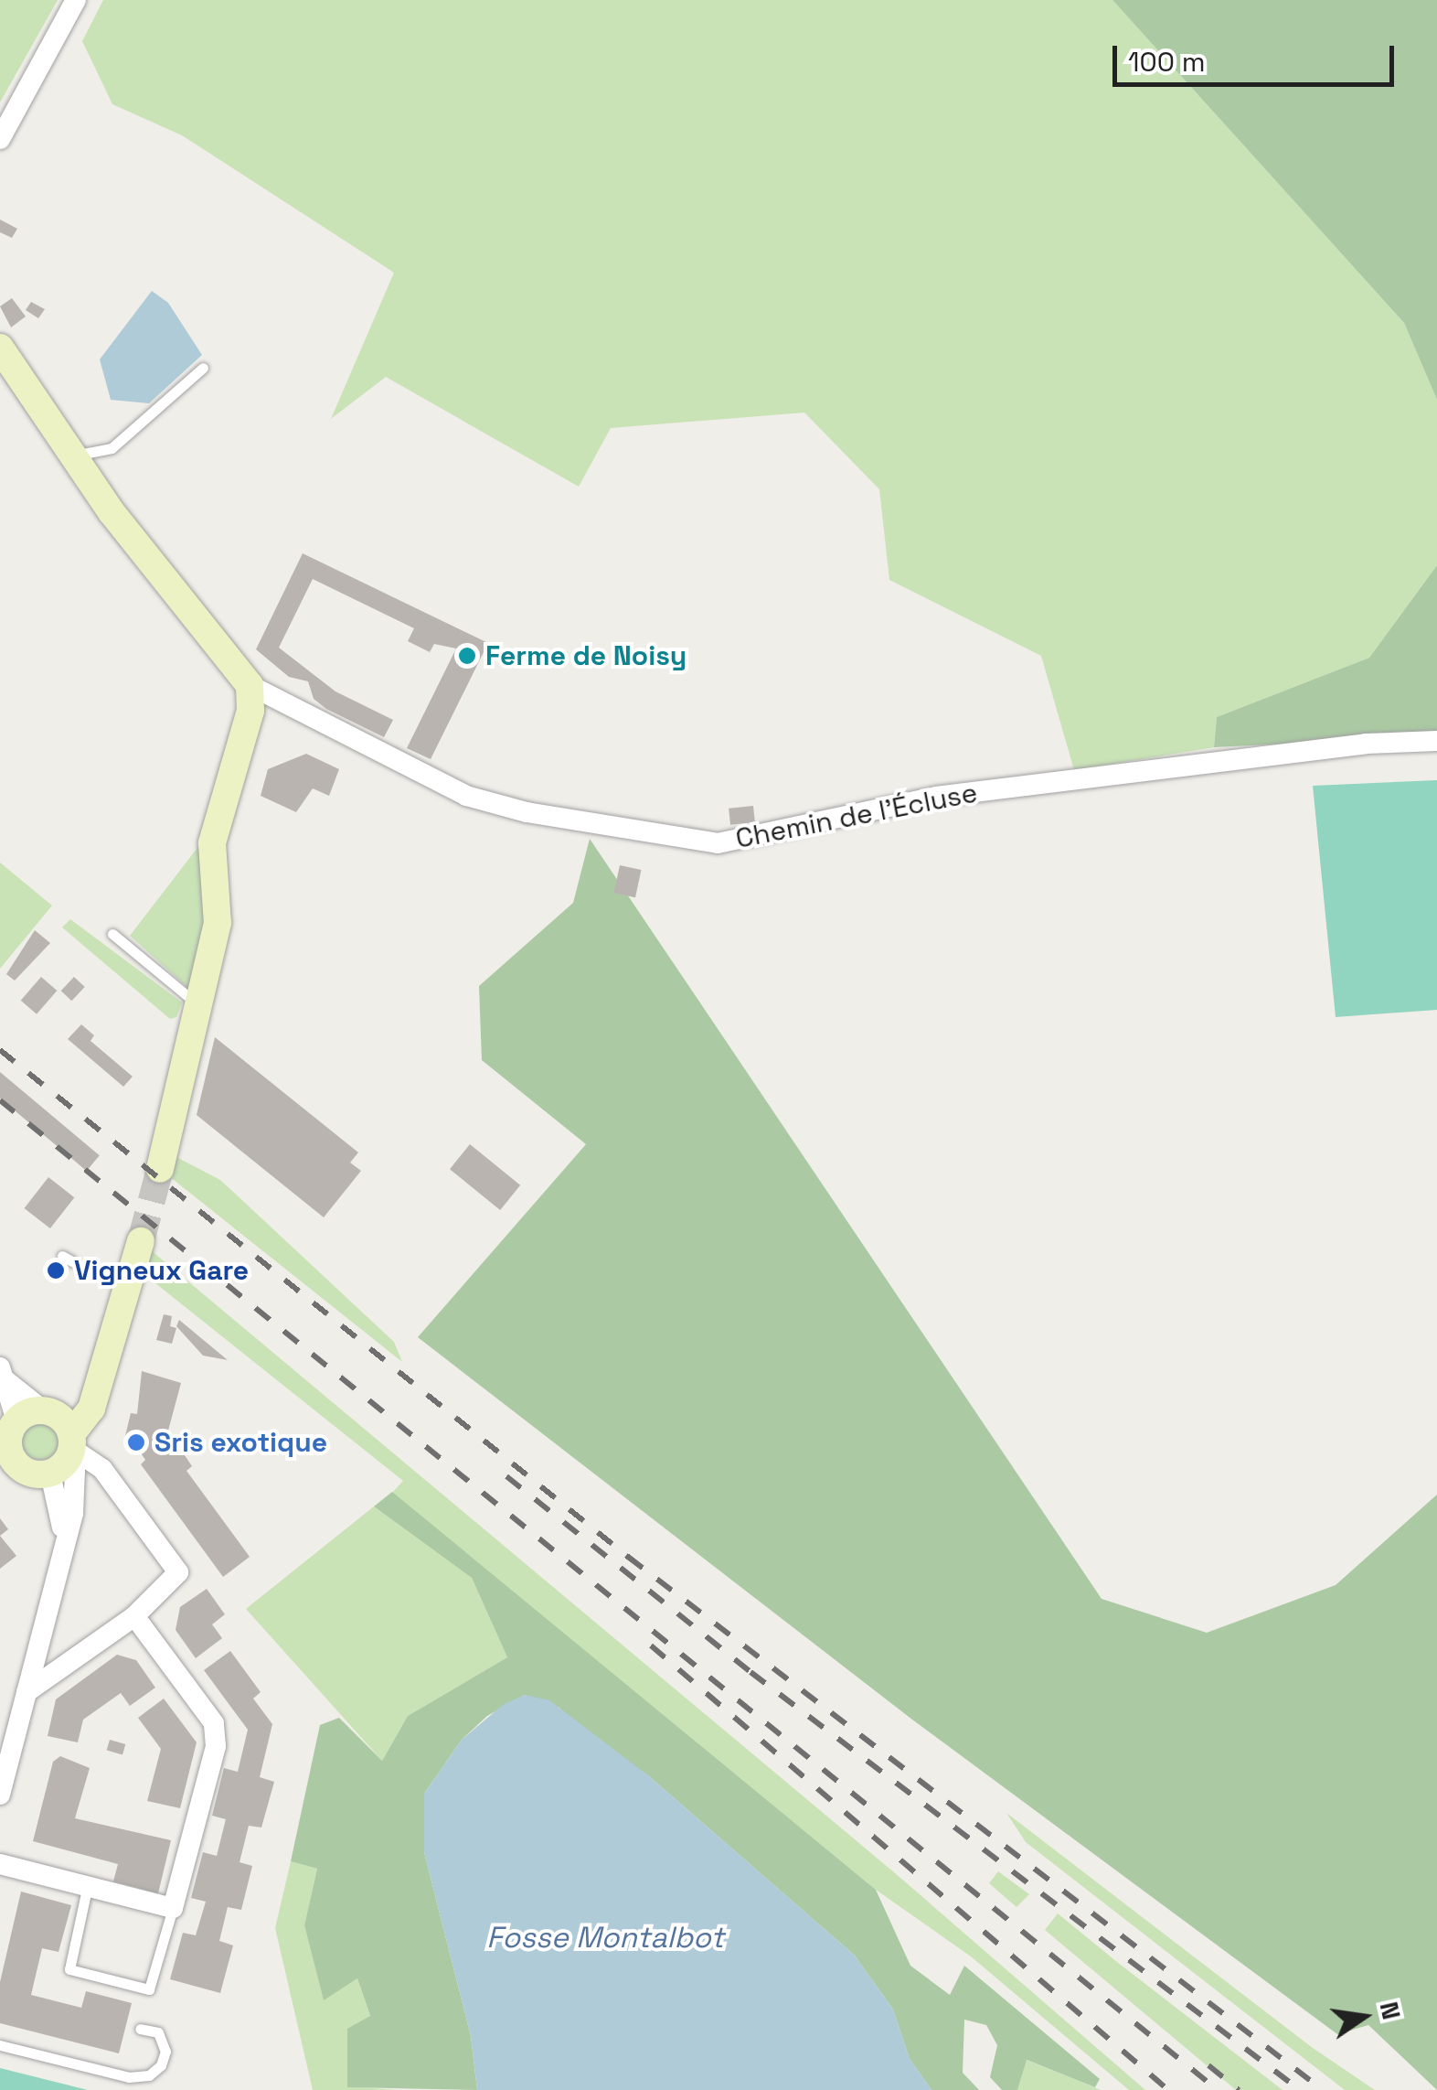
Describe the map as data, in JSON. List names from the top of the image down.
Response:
{
  "streets": {
    "street": ["Chemin de l'Écluse"]
  },
  "water": ["Fosse Montalbot"],
  "places": ["Ferme de Noisy", "Vigneux Gare", "Sris exotique"],
  "scale_bar": "100 m",
  "north": "right"
}
